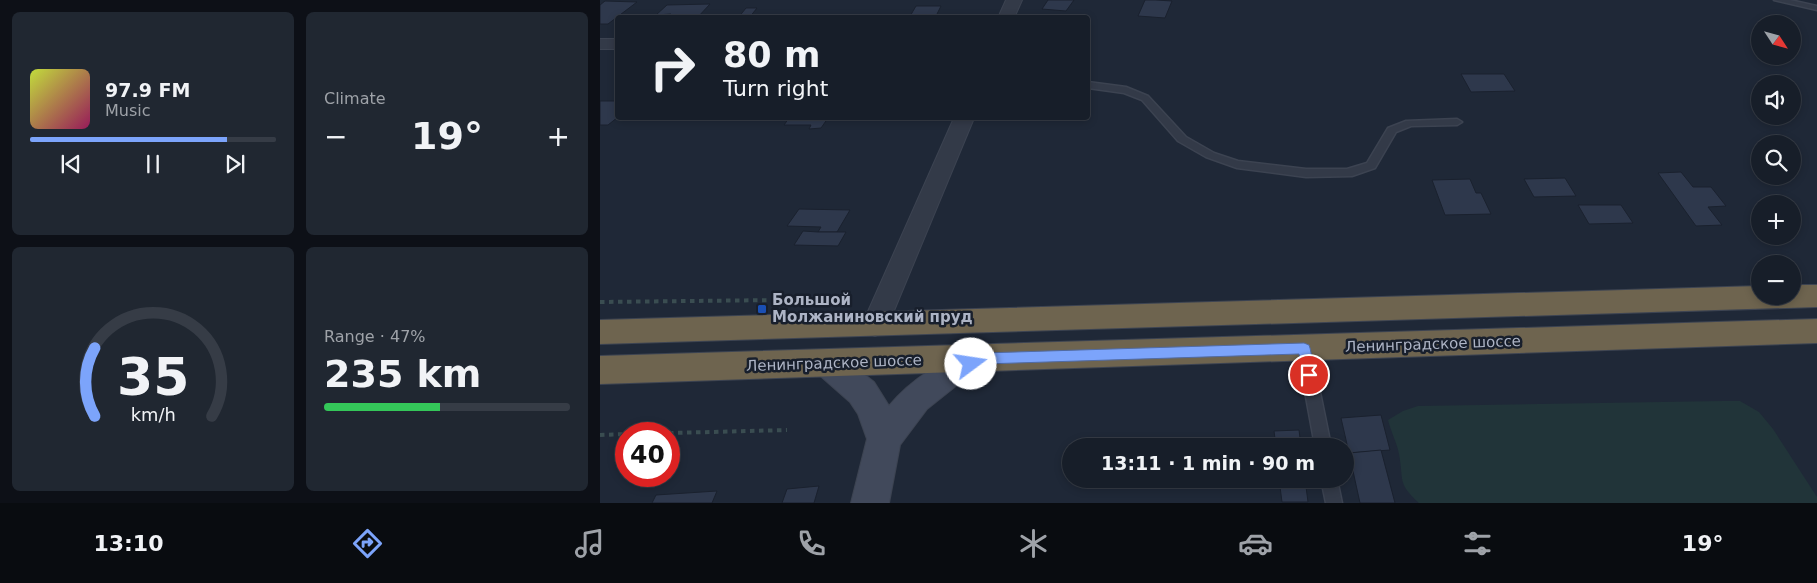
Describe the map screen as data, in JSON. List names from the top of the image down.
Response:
{
  "streets": {
    "highway": ["Ленинградское шоссе"]
  },
  "places": {
    "transit": ["Большой Молжаниновский пруд"]
  },
  "north": "bottom right",
  "page": {
    "tile": [
      "Climate",
      ["Range · 47%", "235 km"]
    ],
    "map_buttons": ["+", "−"],
    "turn": ["80 m", "Turn right"],
    "song": ["97.9 FM", "Music"],
    "heat": ["−", "19°", "+"],
    "limit": "40",
    "trip": "13:11 · 1 min · 90 m",
    "tabs": ["13:10", "19°"],
    "gauge": ["35", "km/h"]
  }
}
